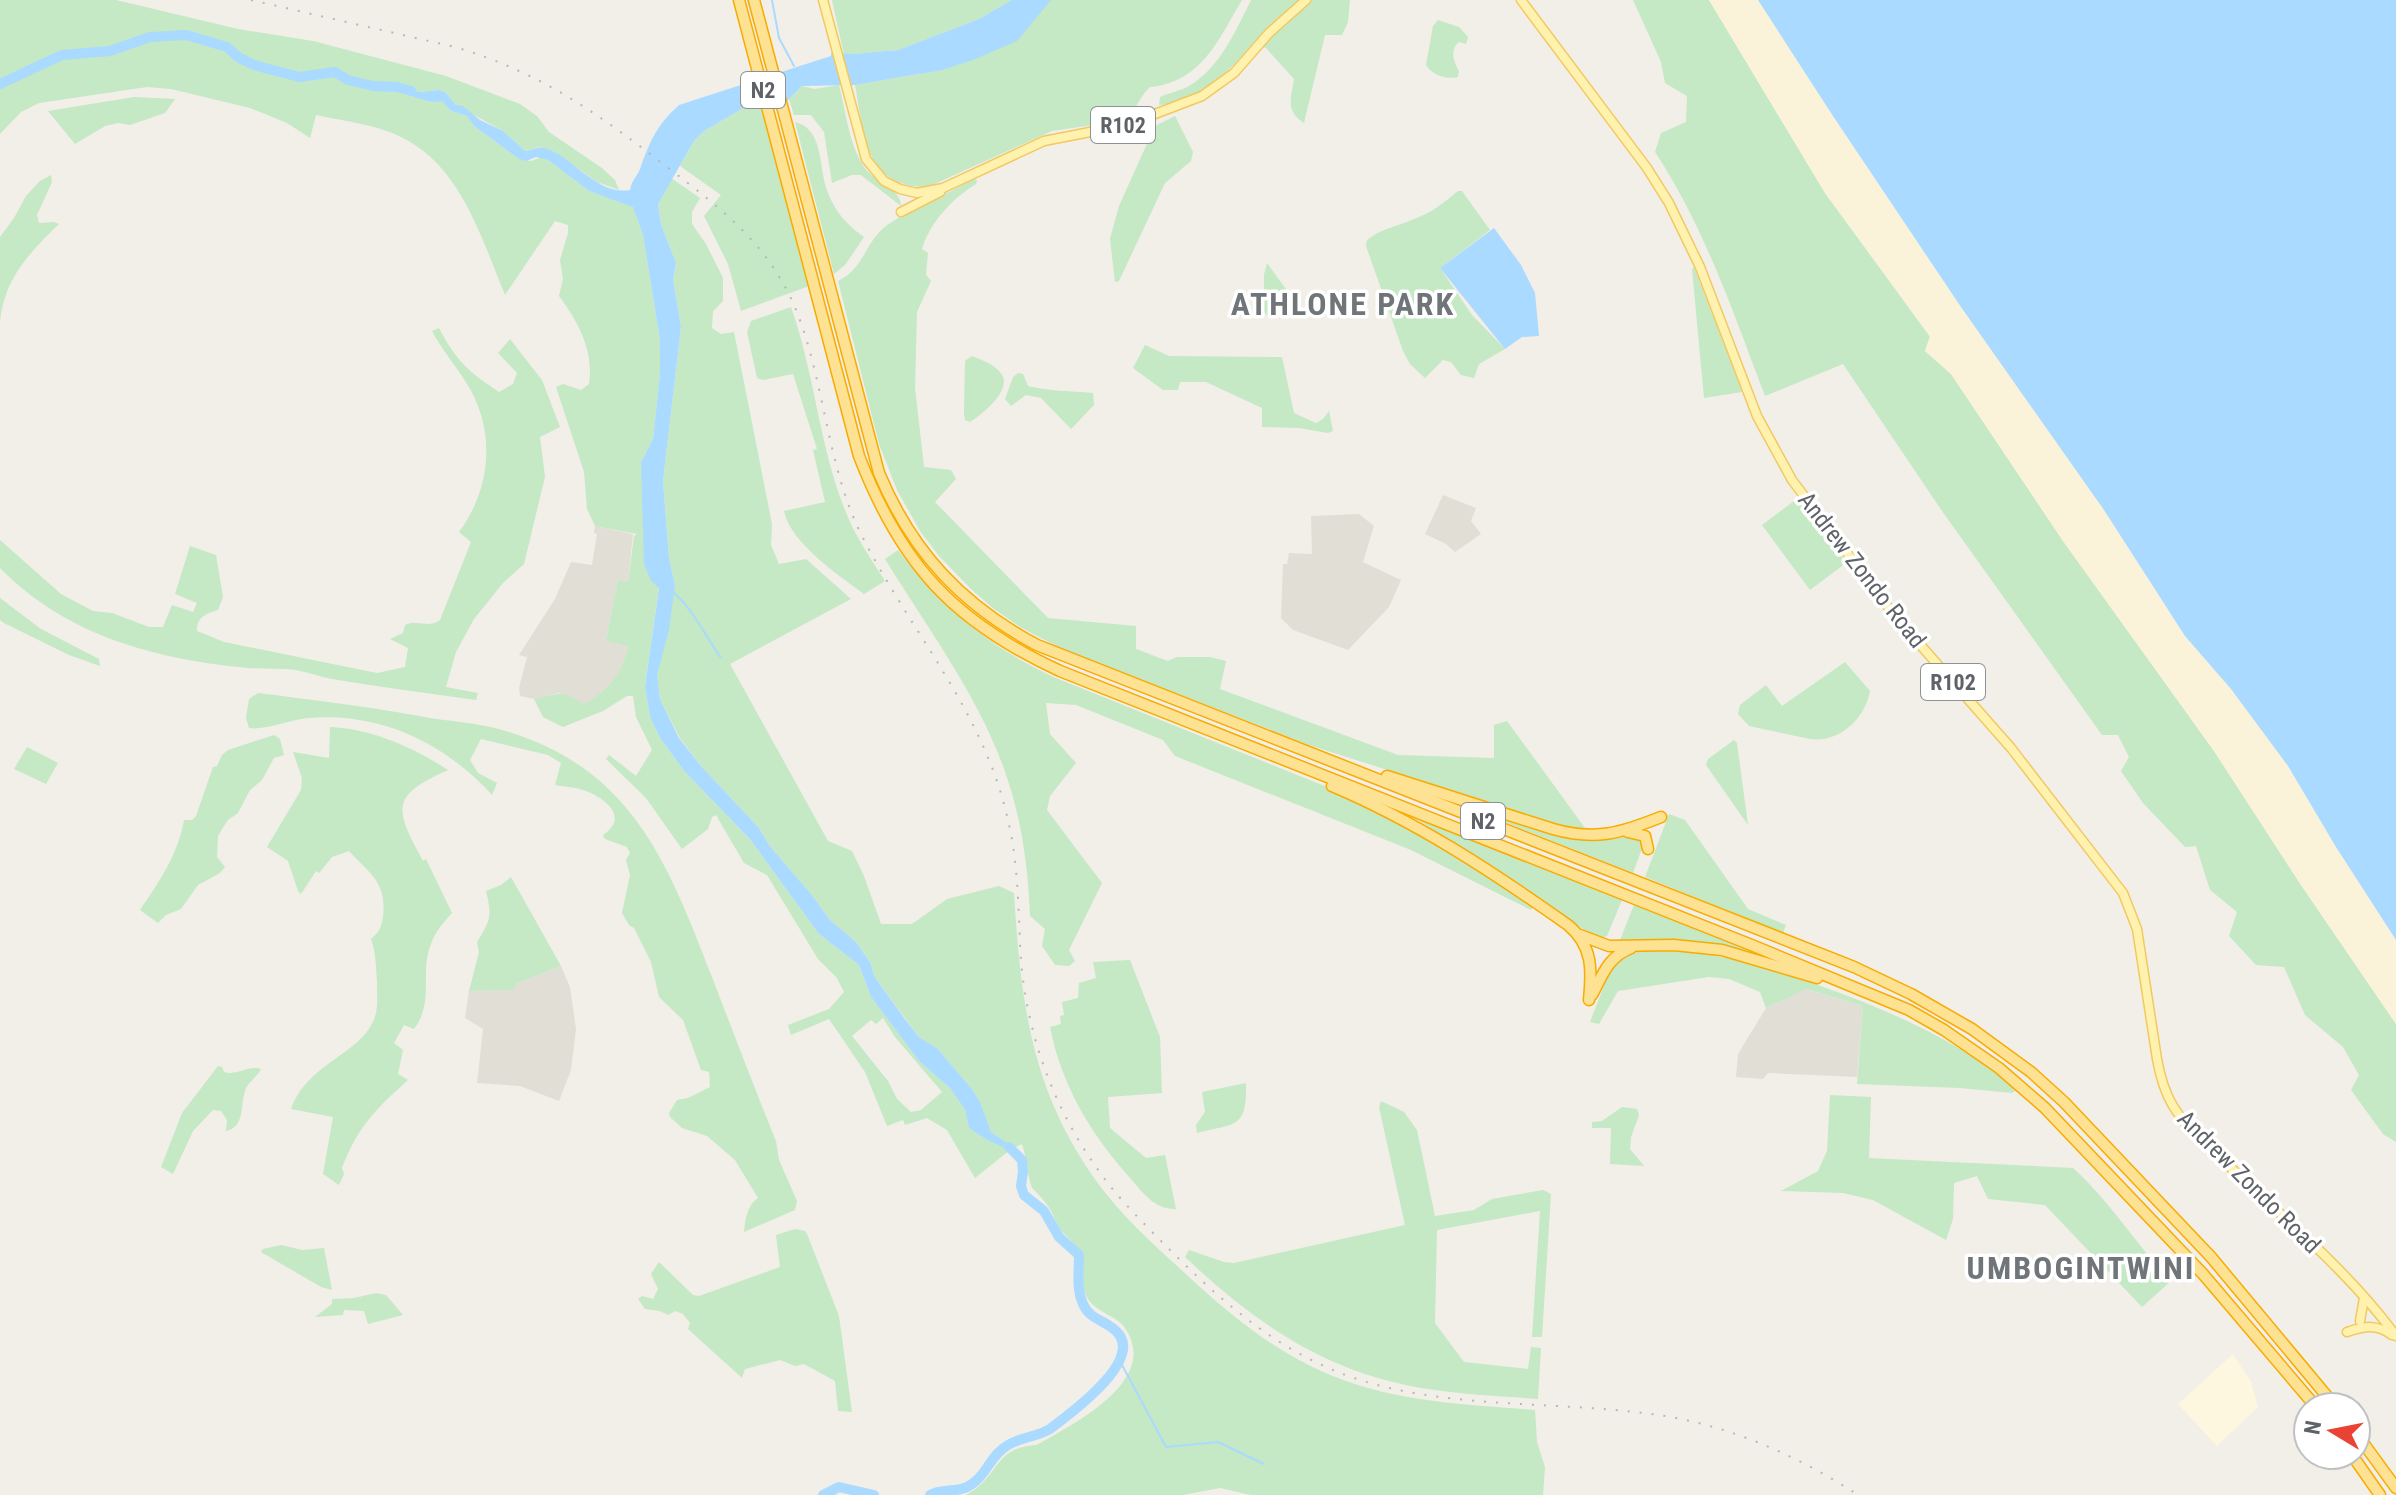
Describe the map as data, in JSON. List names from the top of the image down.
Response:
{
  "streets": {
    "highway": ["N2"],
    "main road": ["R102", "Andrew Zondo Road"]
  },
  "districts": ["ATHLONE PARK", "UMBOGINTWINI"],
  "north": "left"
}
